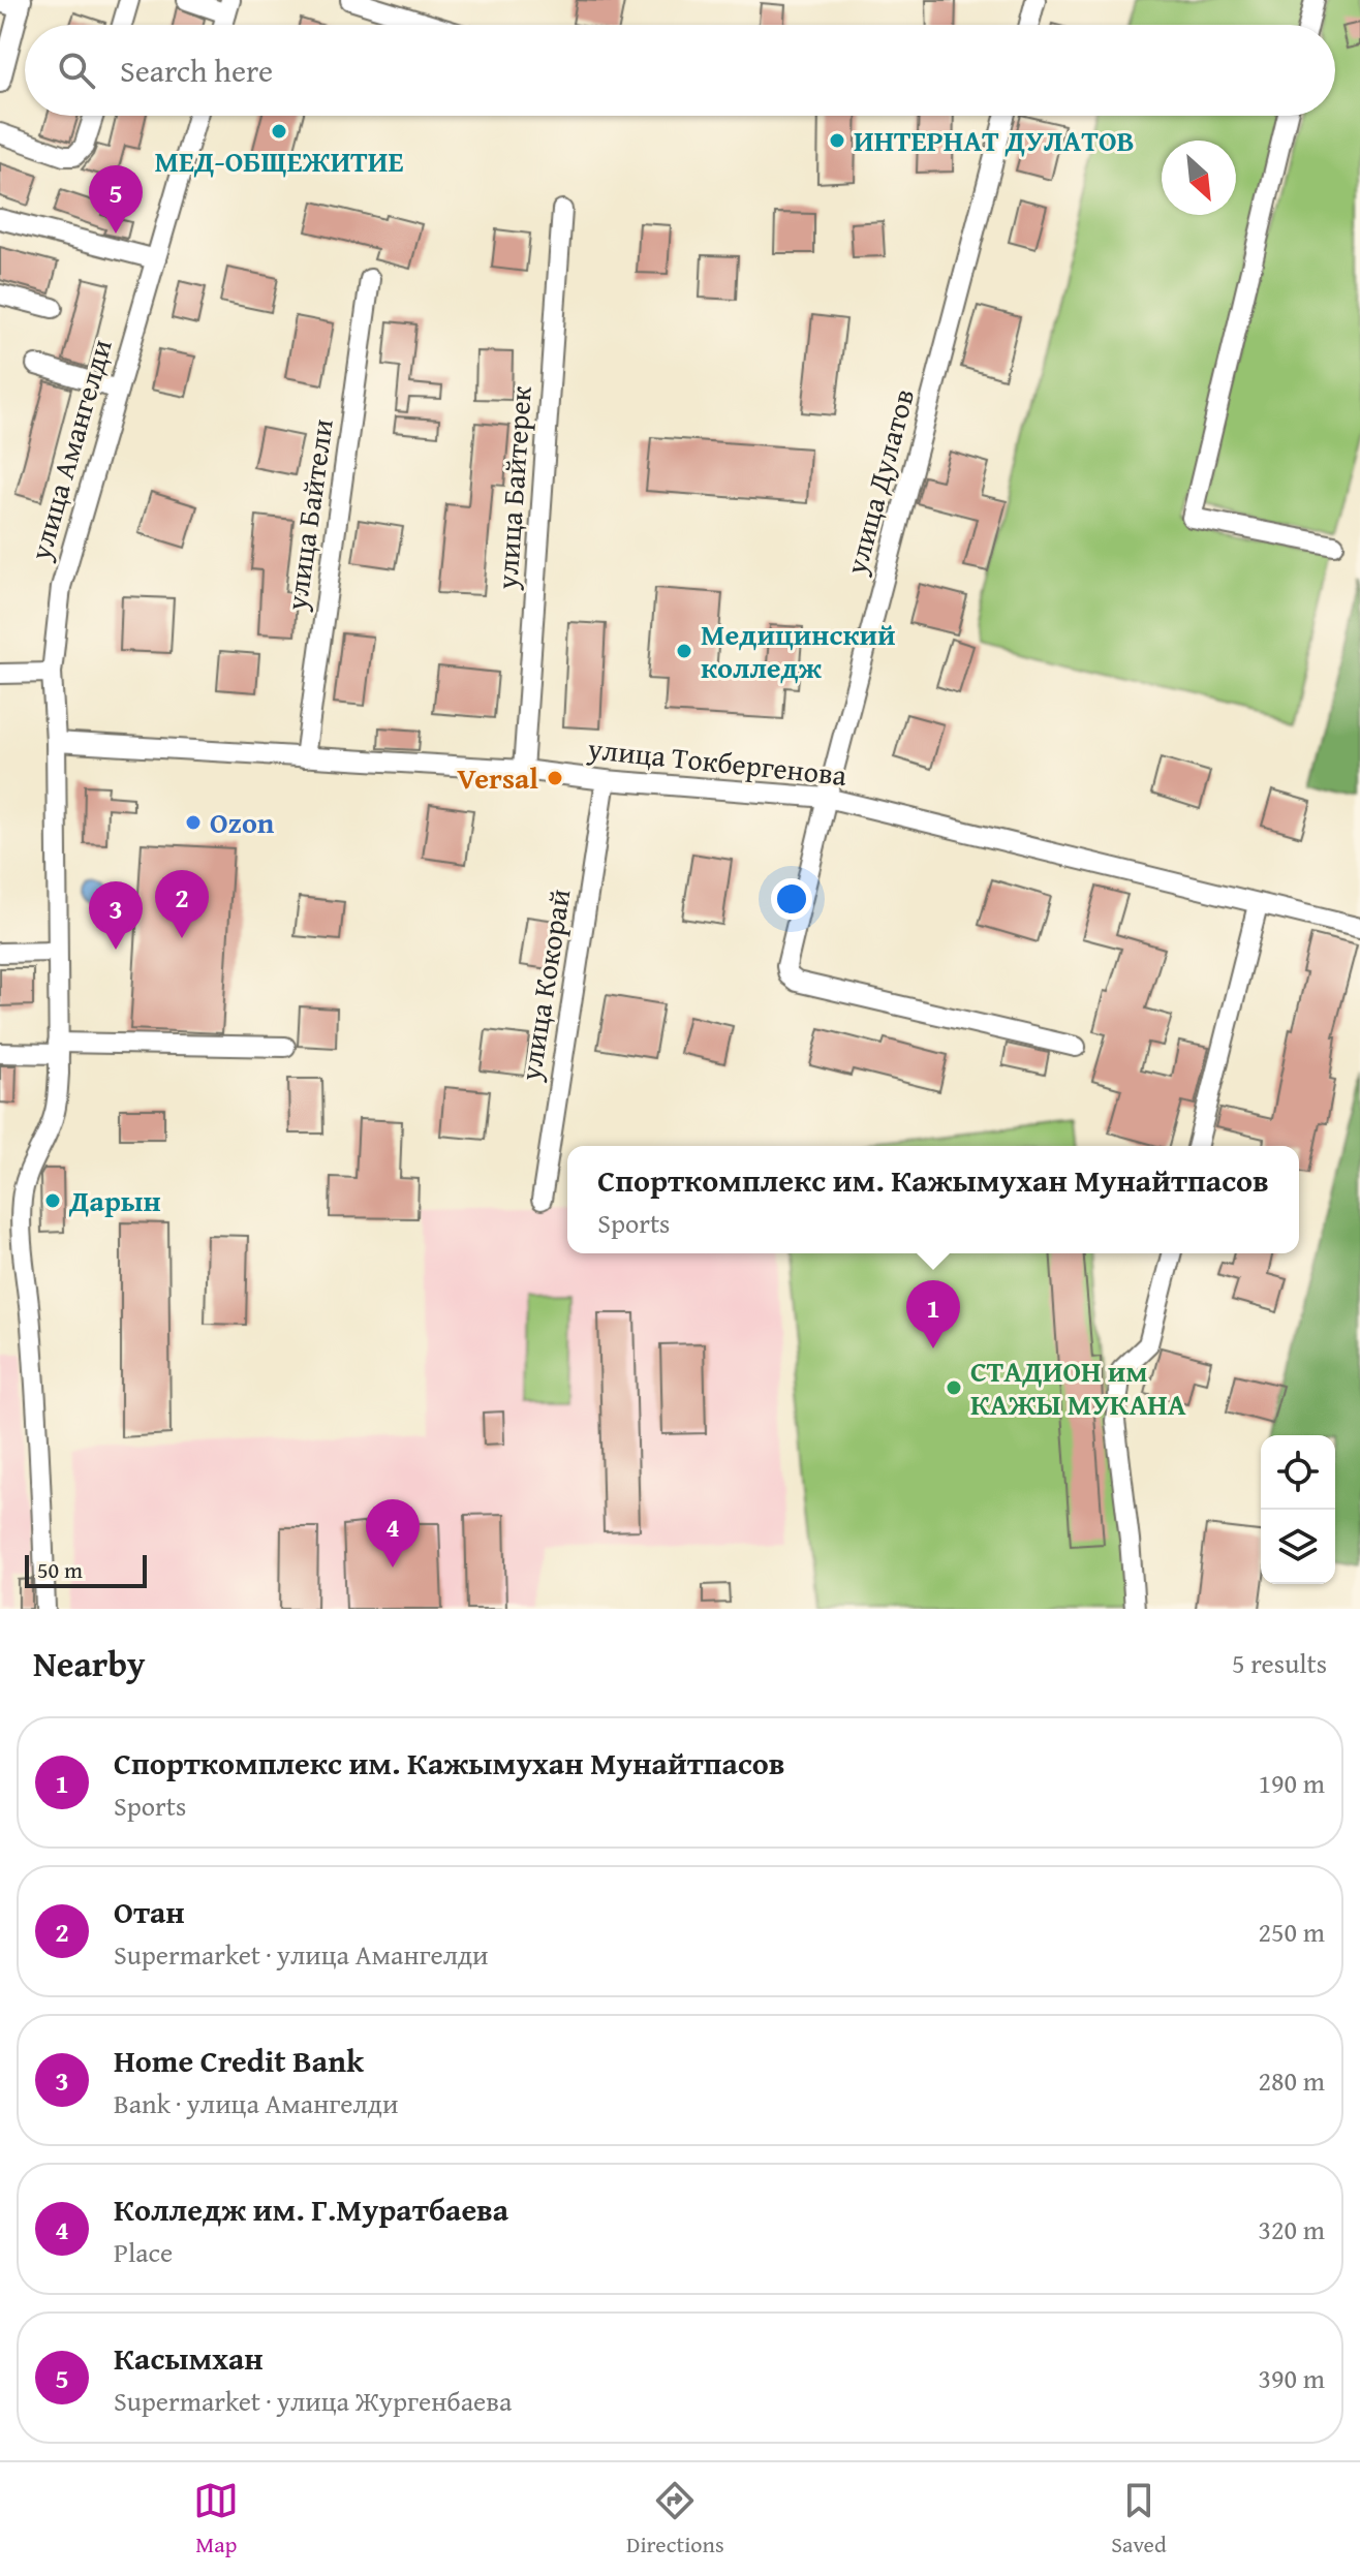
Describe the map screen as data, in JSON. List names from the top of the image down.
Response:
{
  "streets": {
    "street": [
      "улица Амангелди",
      "улица Дулатов",
      "улица Байтерек",
      "улица Байтели",
      "улица Токбергенова",
      "улица Кокорай"
    ]
  },
  "crossings": [
    ["улица Амангелди", "улица Токбергенова"],
    ["улица Дулатов", "улица Токбергенова"],
    ["улица Байтерек", "улица Токбергенова"],
    ["улица Байтели", "улица Токбергенова"],
    ["улица Токбергенова", "улица Кокорай"]
  ],
  "places": [
    "МЕД-ОБЩЕЖИТИЕ",
    "ИНТЕРНАТ ДУЛАТОВ",
    "Медицинский колледж",
    "Versal",
    "Ozon",
    "Дарын",
    "СТАДИОН им КАЖЫ МУКАНА"
  ],
  "scale_bar": "50 m",
  "north": "bottom right",
  "page": {
    "search": "Search here",
    "pins": [
      "5",
      "2",
      "3",
      "1",
      "4"
    ],
    "popup": ["Спорткомплекс им. Кажымухан Мунайтпасов", "Sports"],
    "scale": "50 m",
    "heading": ["Nearby", "5 results"],
    "list": [
      {
        "mark": "1",
        "name": "Спорткомплекс им. Кажымухан Мунайтпасов",
        "note": "Sports",
        "value": "190 m"
      },
      {
        "mark": "2",
        "name": "Отан",
        "note": "Supermarket · улица Амангелди",
        "value": "250 m"
      },
      {
        "mark": "3",
        "name": "Home Credit Bank",
        "note": "Bank · улица Амангелди",
        "value": "280 m"
      },
      {
        "mark": "4",
        "name": "Колледж им. Г.Муратбаева",
        "note": "Place",
        "value": "320 m"
      },
      {
        "mark": "5",
        "name": "Касымхан",
        "note": "Supermarket · улица Жургенбаева",
        "value": "390 m"
      }
    ],
    "nav": ["Map", "Directions", "Saved"]
  }
}
